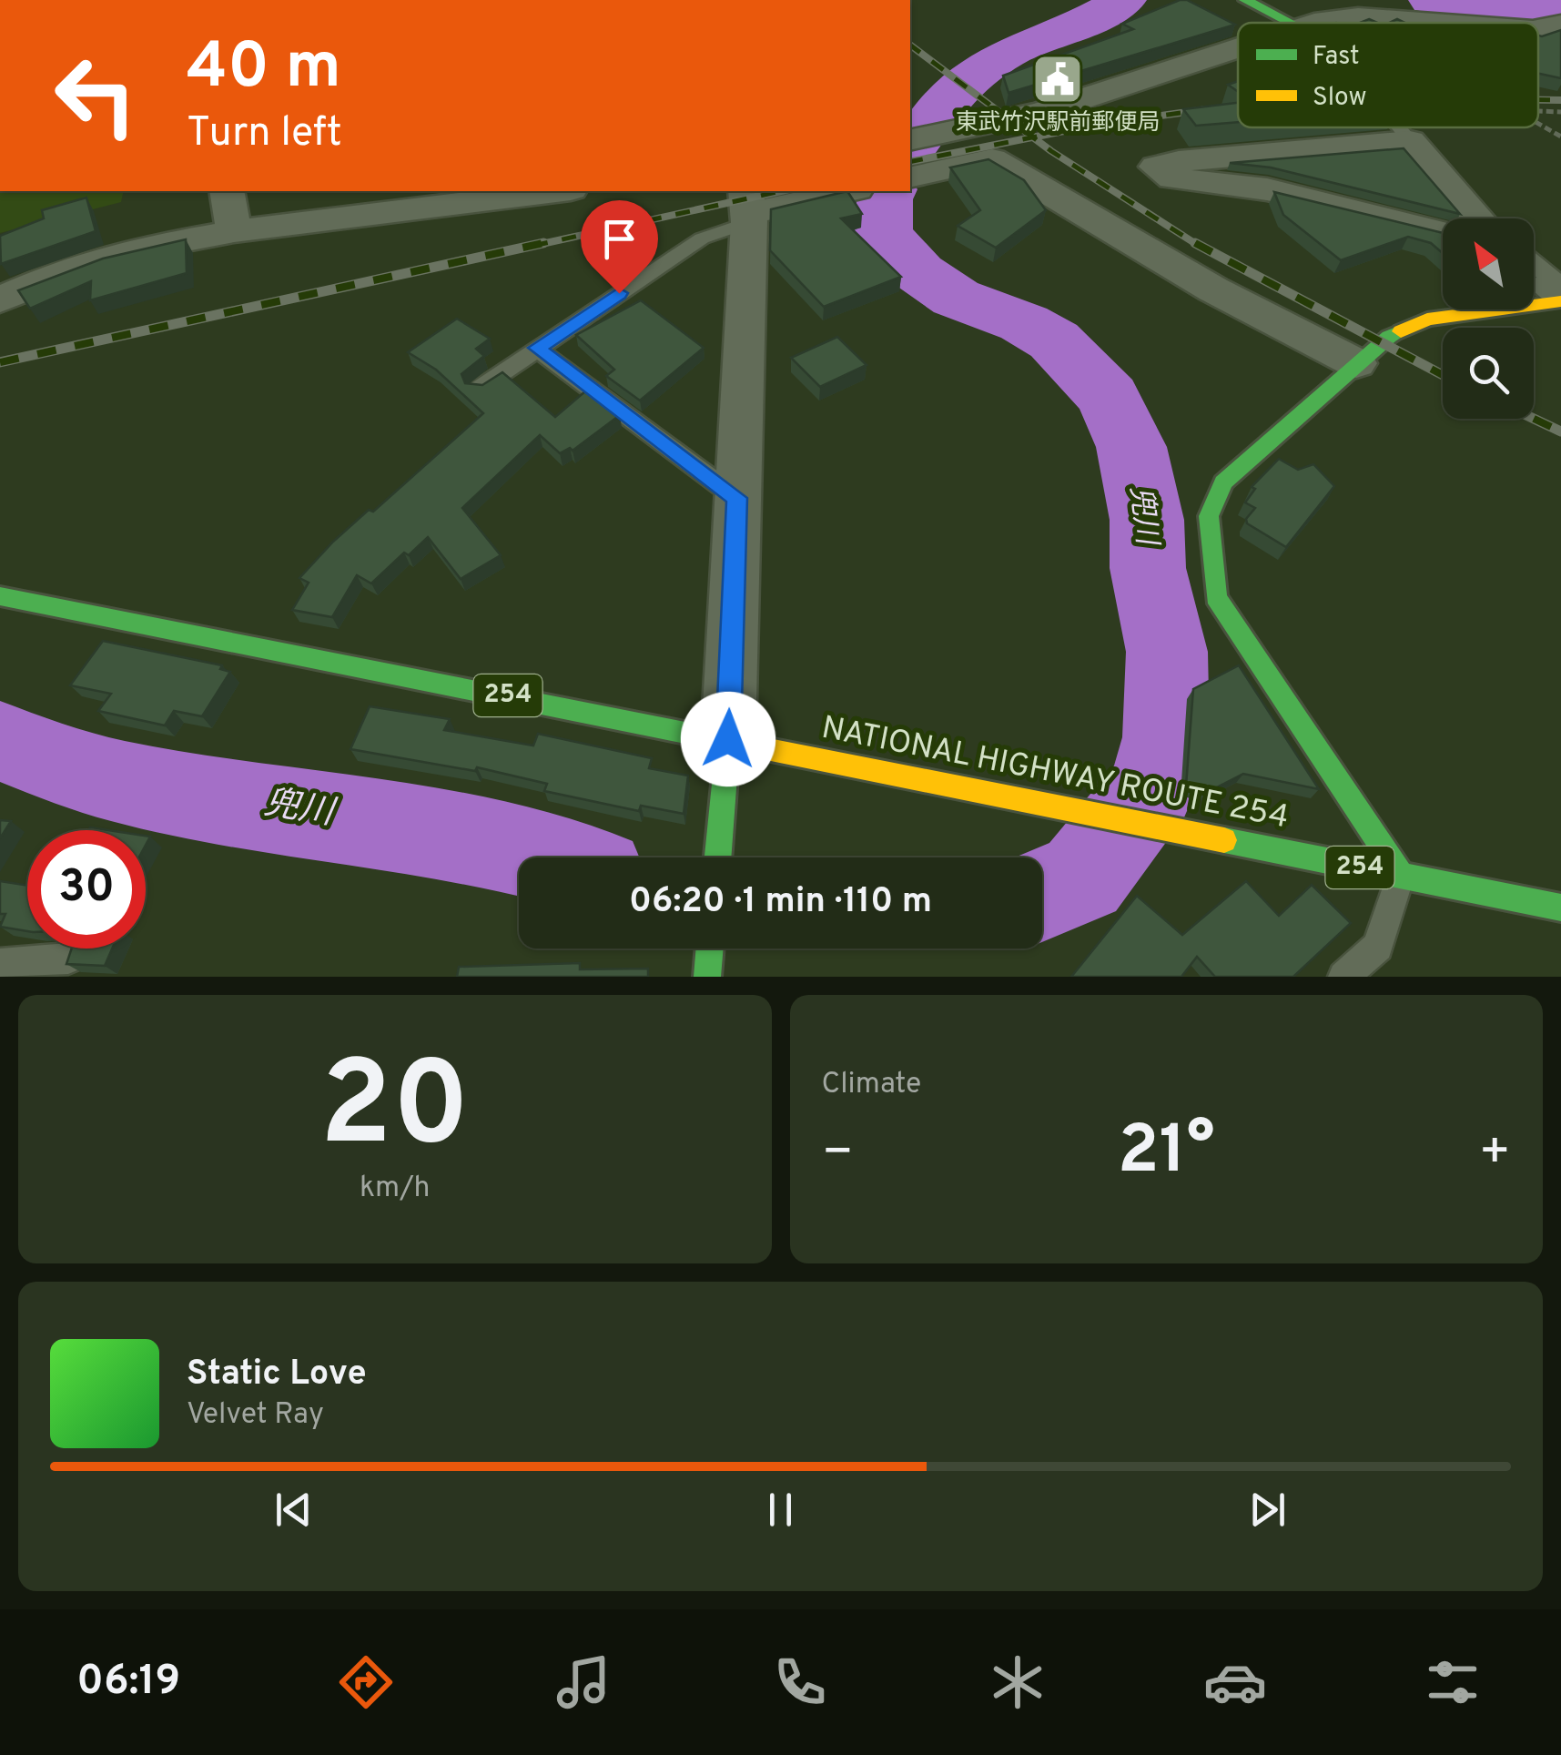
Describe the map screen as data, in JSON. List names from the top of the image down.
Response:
{
  "streets": {
    "main road": ["254", "NATIONAL HIGHWAY ROUTE 254"]
  },
  "water": ["兜川"],
  "places": {
    "public building": ["東武竹沢駅前郵便局"]
  },
  "legend": ["Fast", "Slow"],
  "north": "top left",
  "page": {
    "turn": ["40 m", "Turn left"],
    "limit": "30",
    "trip": "06:20 · 1 min · 110 m",
    "tile": [
      ["20", "km/h"],
      "Climate"
    ],
    "heat": ["−", "21°", "+"],
    "song": ["Static Love", "Velvet Ray"],
    "tabs": "06:19"
  }
}
